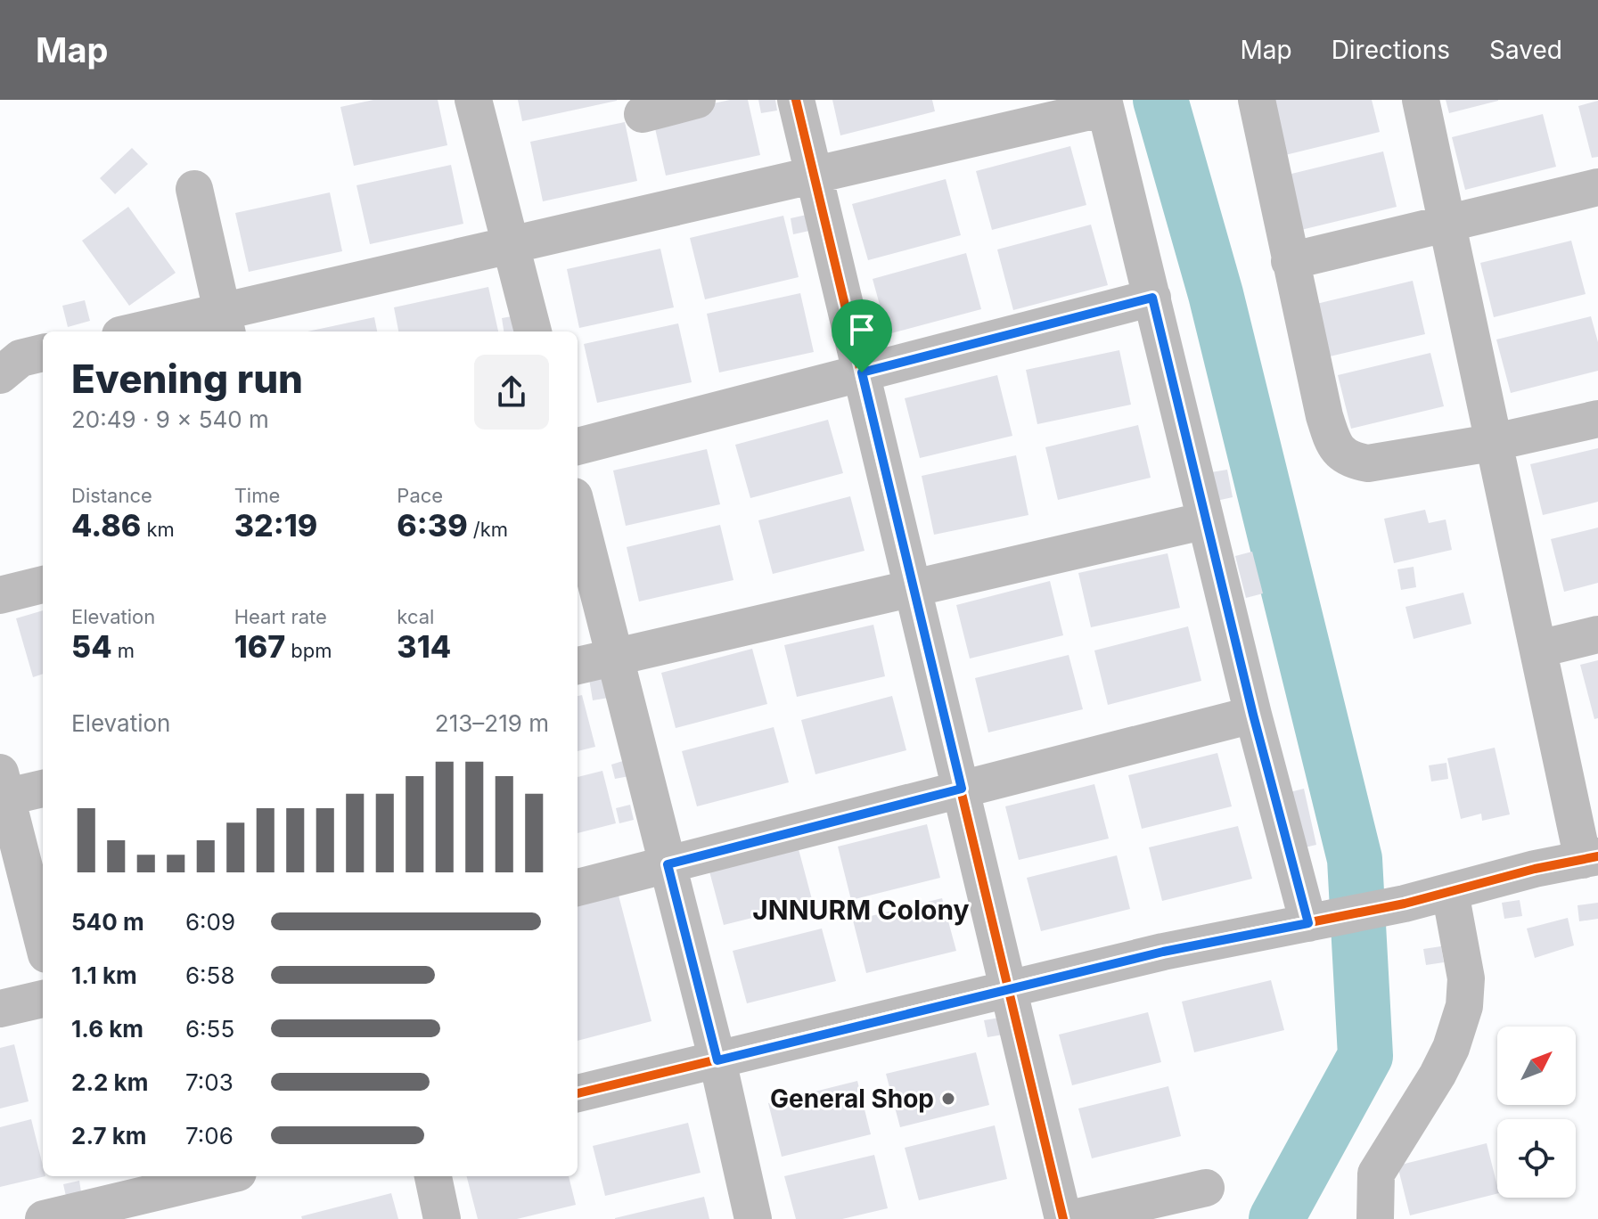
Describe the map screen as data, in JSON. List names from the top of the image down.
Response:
{
  "districts": ["JNNURM Colony"],
  "places": ["General Shop"],
  "north": "top right",
  "page": {
    "header": "Map",
    "nav": ["Map", "Directions", "Saved"],
    "heading": ["Evening run", "20:49 · 9 × 540 m"],
    "stats": [
      ["Distance", "4.86 km"],
      ["Time", "32:19"],
      ["Pace", "6:39 /km"],
      ["Elevation", "54 m"],
      ["Heart rate", "167 bpm"],
      ["kcal", "314"]
    ],
    "chart": ["Elevation", "213–219 m"],
    "list": [
      {
        "name": "540 m",
        "note": "6:09"
      },
      {
        "name": "1.1 km",
        "note": "6:58"
      },
      {
        "name": "1.6 km",
        "note": "6:55"
      },
      {
        "name": "2.2 km",
        "note": "7:03"
      },
      {
        "name": "2.7 km",
        "note": "7:06"
      }
    ]
  }
}
